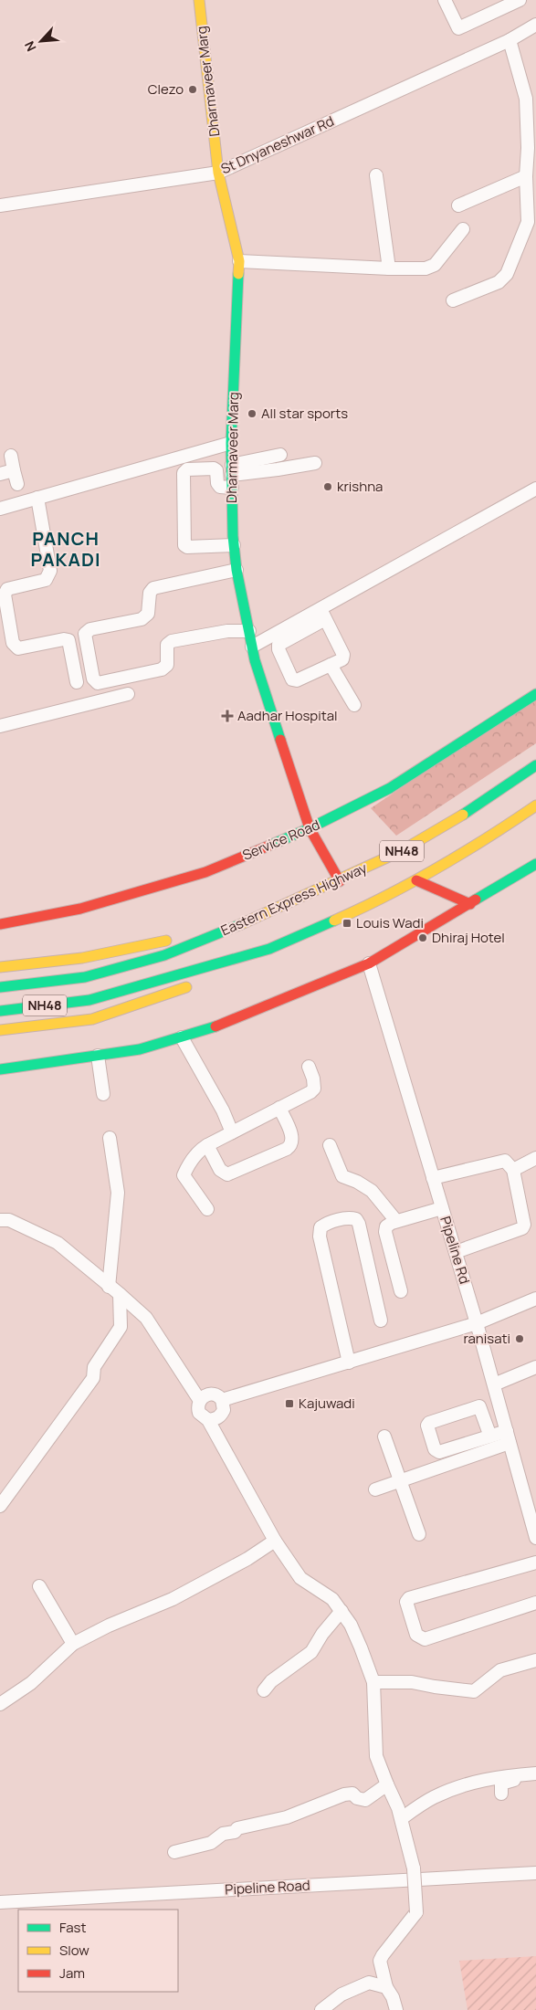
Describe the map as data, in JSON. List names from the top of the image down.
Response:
{
  "streets": {
    "main road": [
      "Dharmaveer Marg",
      "Service Road",
      "NH48",
      "Eastern Express Highway"
    ],
    "street": ["St Dnyaneshwar Rd", "Pipeline Rd", "Pipeline Road"]
  },
  "crossings": [
    ["Dharmaveer Marg", "St Dnyaneshwar Rd"],
    ["Dharmaveer Marg", "Service Road"],
    ["Dharmaveer Marg", "Eastern Express Highway"]
  ],
  "districts": ["PANCH PAKADI"],
  "places": {
    "other": [
      "Clezo",
      "All star sports",
      "krishna",
      "Dhiraj Hotel",
      "ranisati"
    ],
    "health": ["Aadhar Hospital"],
    "transit": ["Louis Wadi", "Kajuwadi"]
  },
  "legend": ["Fast", "Slow", "Jam"],
  "north": "bottom left"
}
